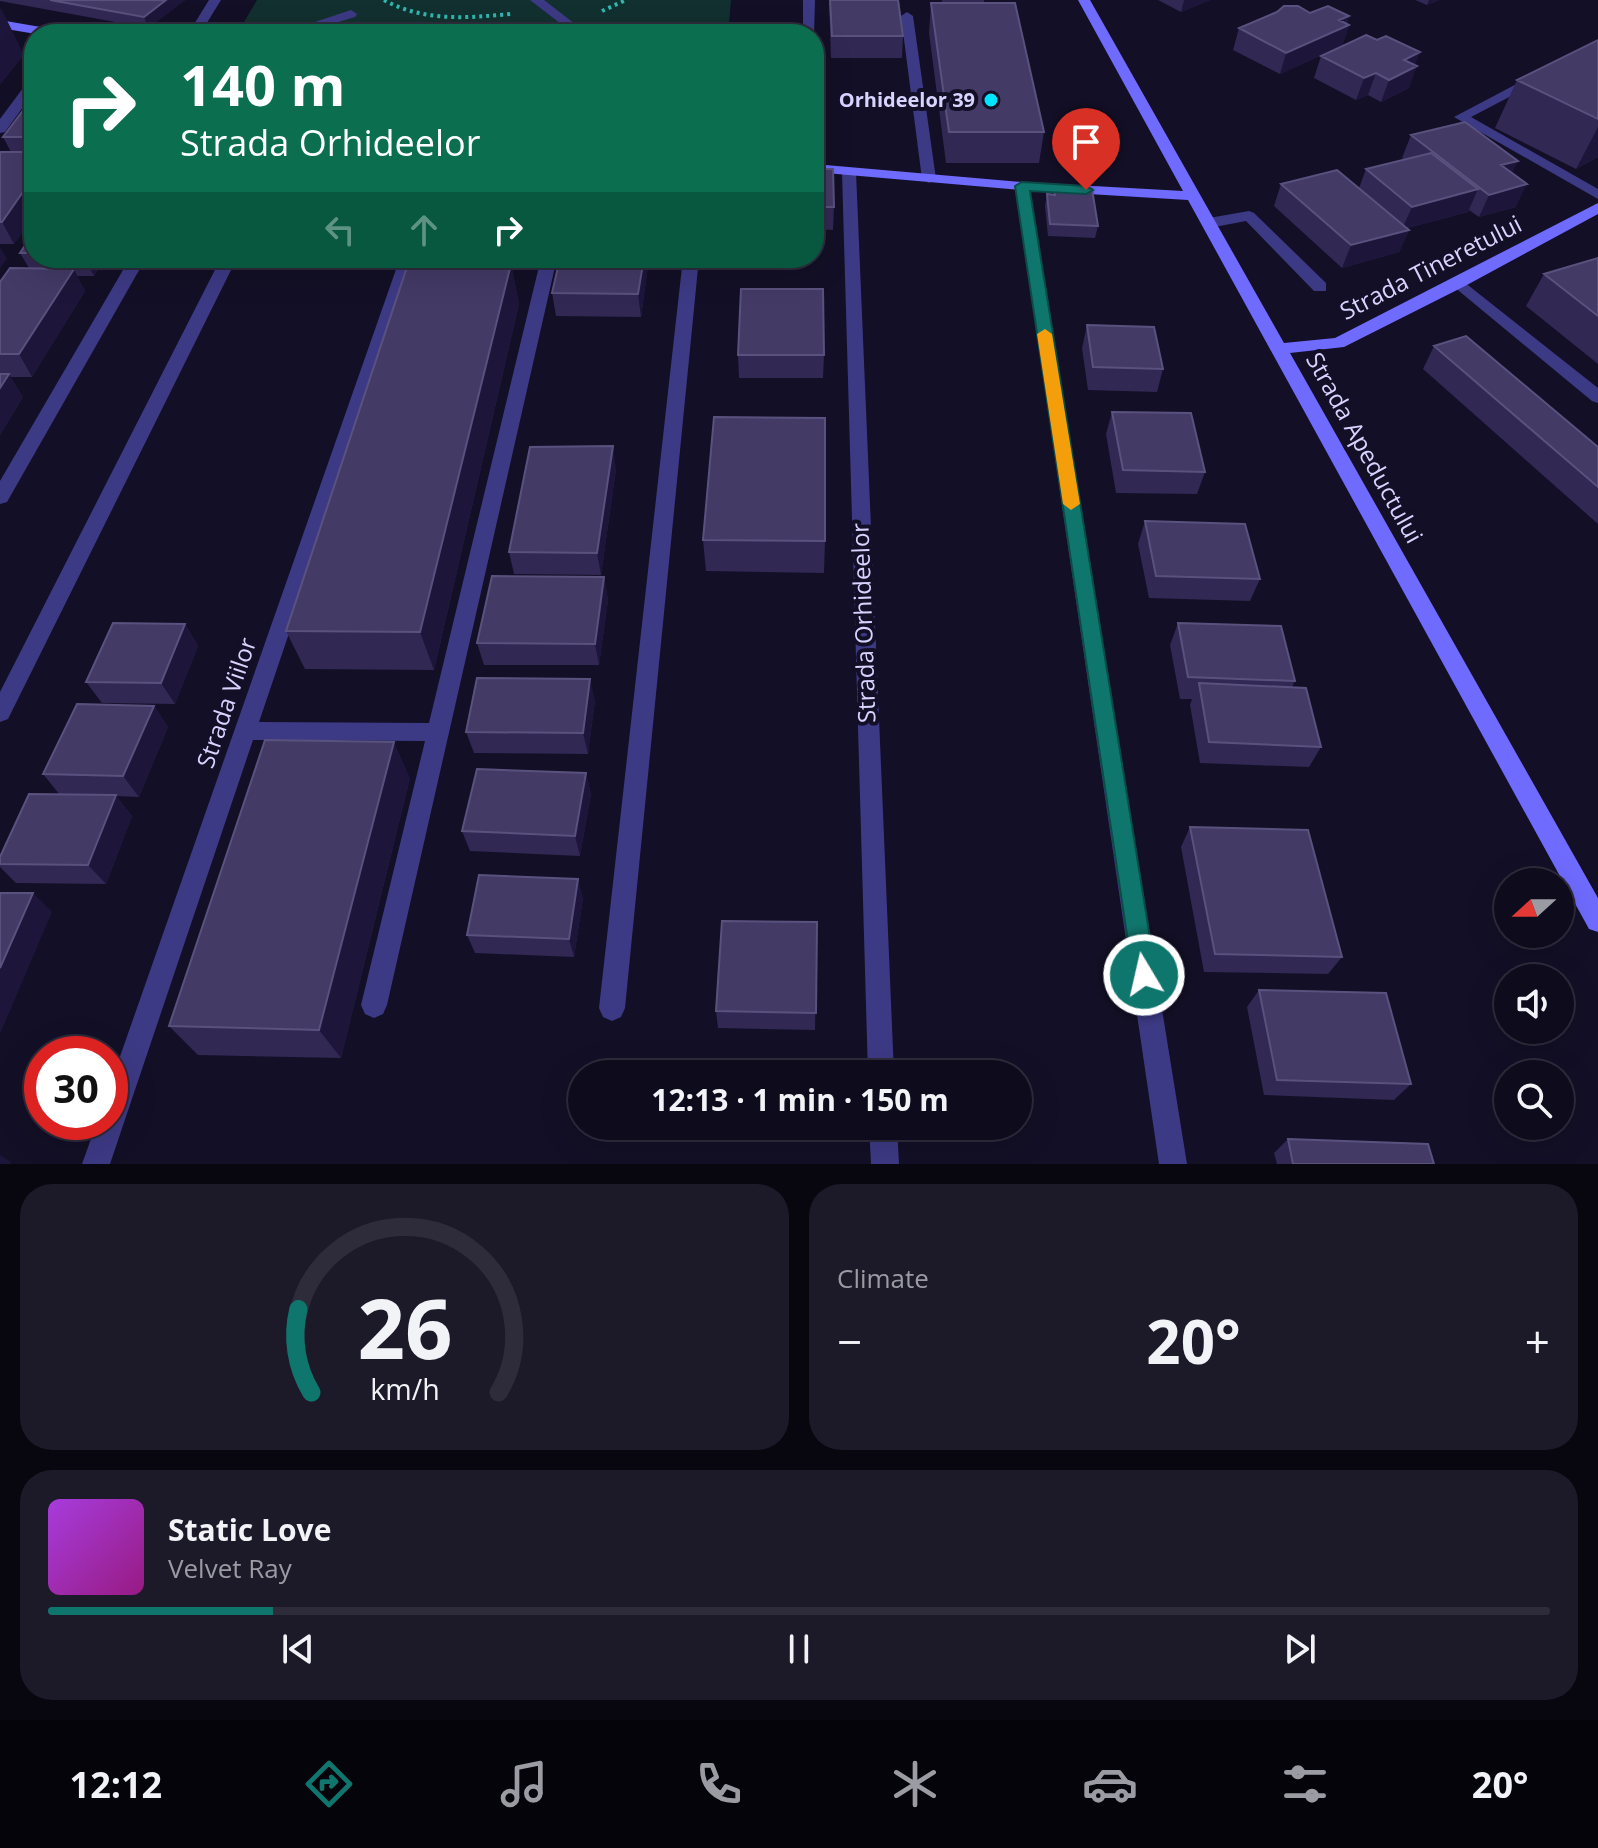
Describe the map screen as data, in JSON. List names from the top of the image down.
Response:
{
  "streets": {
    "street": [
      "Strada Tineretului",
      "Strada Apeductului",
      "Strada Orhideelor",
      "Strada Viilor"
    ]
  },
  "crossings": [
    ["Strada Tineretului", "Strada Apeductului"]
  ],
  "places": ["Orhideelor 39"],
  "north": "left",
  "page": {
    "turn": ["140 m", "Strada Orhideelor"],
    "limit": "30",
    "trip": "12:13 · 1 min · 150 m",
    "tile": "Climate",
    "heat": ["−", "20°", "+"],
    "song": ["Static Love", "Velvet Ray"],
    "tabs": ["12:12", "20°"],
    "gauge": ["26", "km/h"]
  }
}
